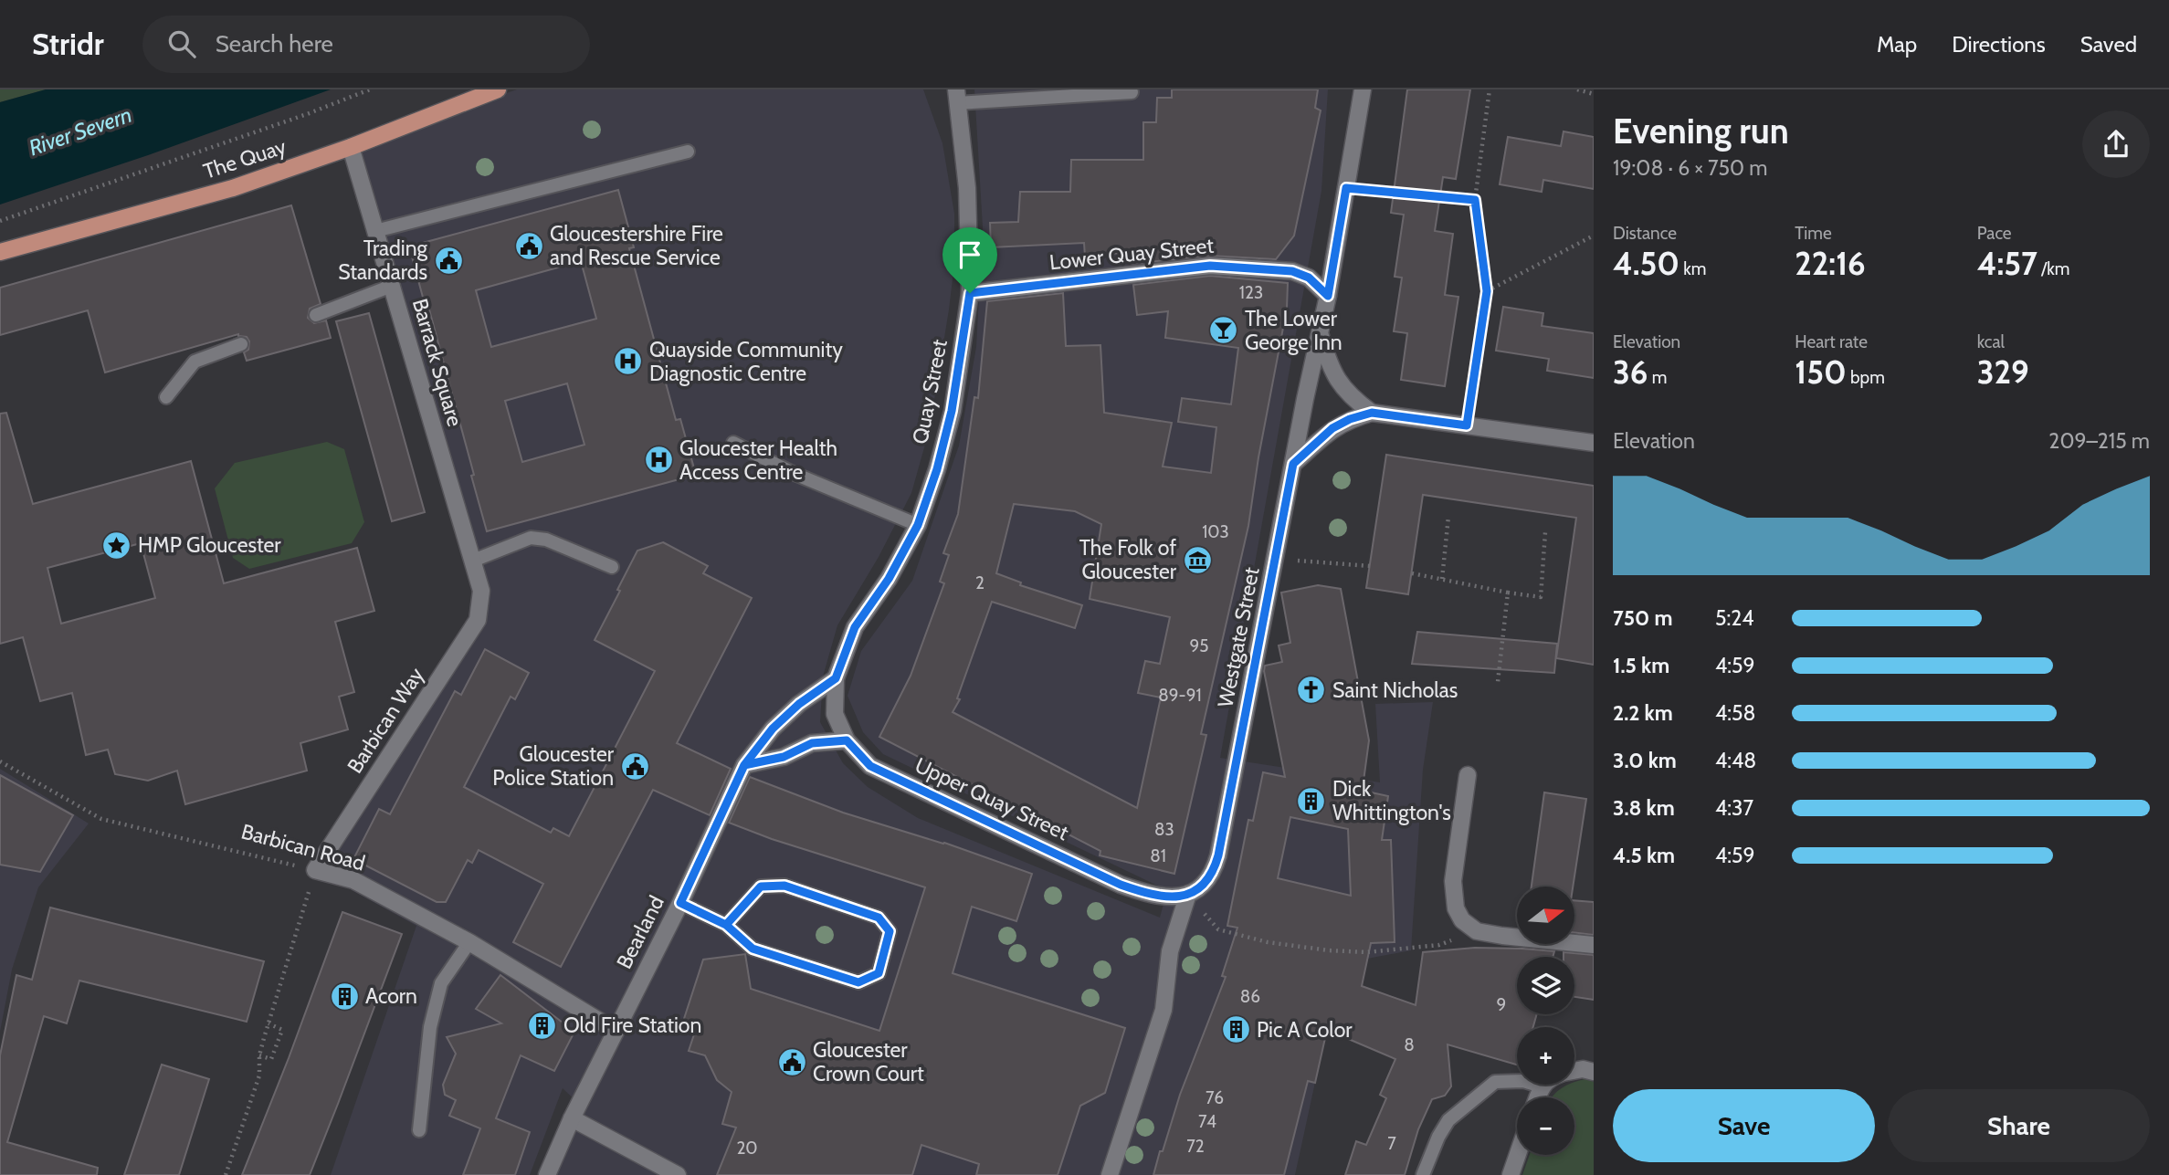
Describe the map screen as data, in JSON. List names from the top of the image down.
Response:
{
  "streets": {
    "main road": ["The Quay"],
    "street": [
      "Lower Quay Street",
      "Barrack Square",
      "Quay Street",
      "Westgate Street",
      "Barbican Way",
      "Upper Quay Street",
      "Barbican Road",
      "Bearland"
    ]
  },
  "crossings": [
    ["The Quay", "Barrack Square"],
    ["Lower Quay Street", "Quay Street"],
    ["Lower Quay Street", "Westgate Street"],
    ["Barrack Square", "Barbican Way"],
    ["Quay Street", "Upper Quay Street"],
    ["Quay Street", "Bearland"],
    ["Westgate Street", "Upper Quay Street"],
    ["Barbican Way", "Barbican Road"],
    ["Upper Quay Street", "Bearland"],
    ["Barbican Road", "Bearland"]
  ],
  "water": ["River Severn"],
  "places": {
    "public building": [
      "Gloucestershire Fire and Rescue Service",
      "Trading Standards",
      "Gloucester Police Station",
      "Gloucester Crown Court"
    ],
    "bar": ["The Lower George Inn"],
    "hospital": ["Quayside Community Diagnostic Centre", "Gloucester Health Access Centre"],
    "place": ["HMP Gloucester"],
    "museum": ["The Folk of Gloucester"],
    "church": ["Saint Nicholas"],
    "building": [
      "Dick Whittington's",
      "Acorn",
      "Old Fire Station",
      "Pic A Color"
    ]
  },
  "house_numbers": [
    "123",
    "103",
    "2",
    "95",
    "89-91",
    "83",
    "81",
    "86",
    "9",
    "8",
    "76",
    "74",
    "7",
    "72",
    "20"
  ],
  "north": "right",
  "page": {
    "header": "Stridr",
    "search": "Search here",
    "nav": ["Map", "Directions", "Saved"],
    "heading": ["Evening run", "19:08 · 6 × 750 m"],
    "stats": [
      ["Distance", "4.50 km"],
      ["Time", "22:16"],
      ["Pace", "4:57 /km"],
      ["Elevation", "36 m"],
      ["Heart rate", "150 bpm"],
      ["kcal", "329"]
    ],
    "chart": ["Elevation", "209–215 m"],
    "list": [
      {
        "name": "750 m",
        "note": "5:24"
      },
      {
        "name": "1.5 km",
        "note": "4:59"
      },
      {
        "name": "2.2 km",
        "note": "4:58"
      },
      {
        "name": "3.0 km",
        "note": "4:48"
      },
      {
        "name": "3.8 km",
        "note": "4:37"
      },
      {
        "name": "4.5 km",
        "note": "4:59"
      }
    ],
    "map_buttons": ["+", "−"],
    "buttons": ["Save", "Share"]
  }
}
